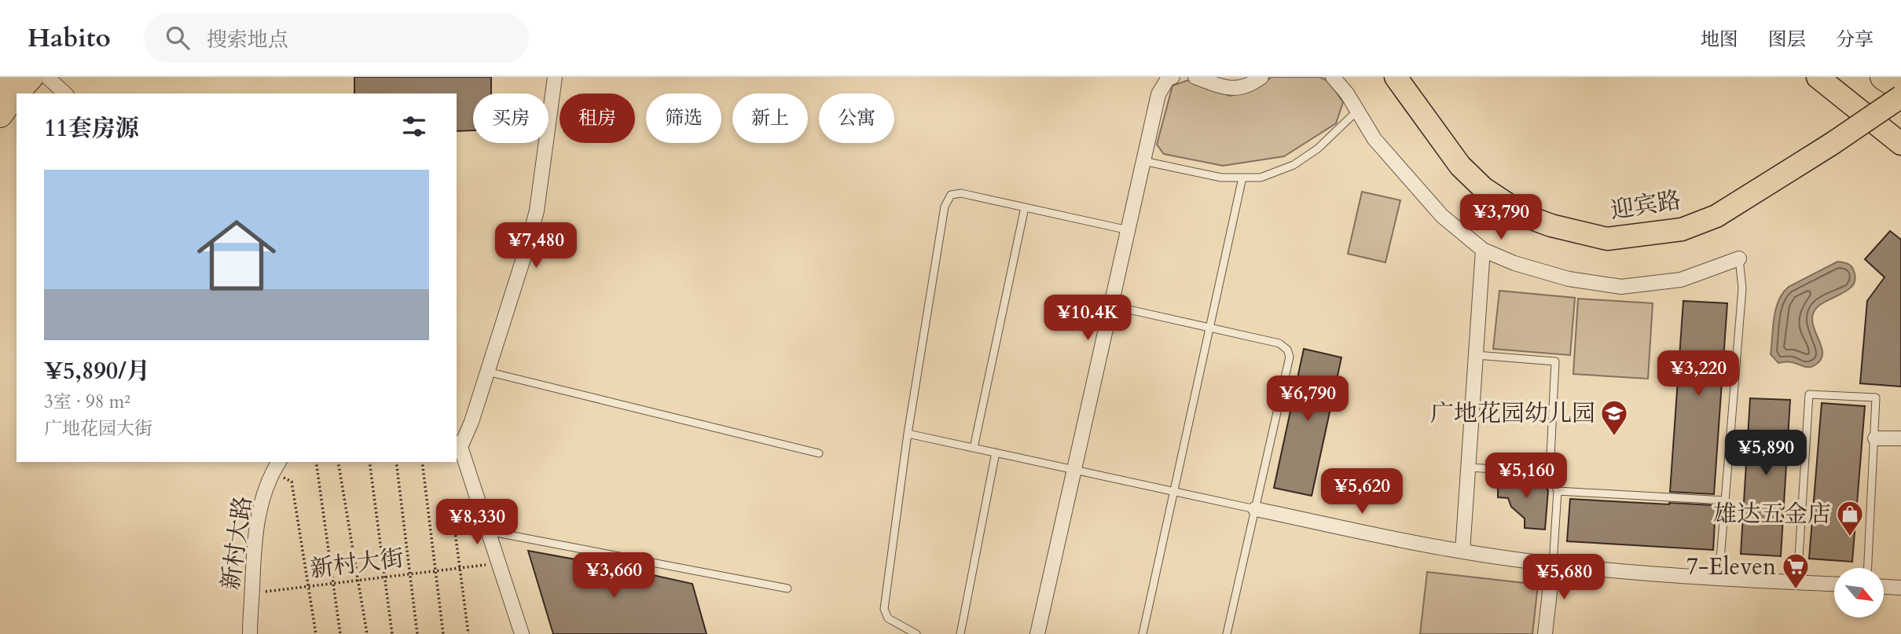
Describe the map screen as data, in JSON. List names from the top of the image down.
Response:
{
  "streets": {
    "main road": ["迎宾路"],
    "street": ["新村大路"],
    "path": ["新村大街"]
  },
  "crossings": [
    ["新村大路", "新村大街"]
  ],
  "places": {
    "school or university": ["广地花园幼儿园"],
    "shop": ["雄达五金店"],
    "supermarket": ["7-Eleven"]
  },
  "north": "bottom right",
  "page": {
    "header": "Habito",
    "search": "搜索地点",
    "nav": ["地图", "图层", "分享"],
    "chip": [
      "买房",
      "租房",
      "筛选",
      "新上",
      "公寓"
    ],
    "heading": "11套房源",
    "list": [
      {
        "name": "¥5,890/月",
        "note": "3室 · 98 m² · 广地花园大街"
      }
    ],
    "price": [
      "¥3,790",
      "¥7,480",
      "¥10.4K",
      "¥3,220",
      "¥6,790",
      "¥5,890",
      "¥5,160",
      "¥5,620",
      "¥8,330",
      "¥3,660",
      "¥5,680"
    ]
  }
}
